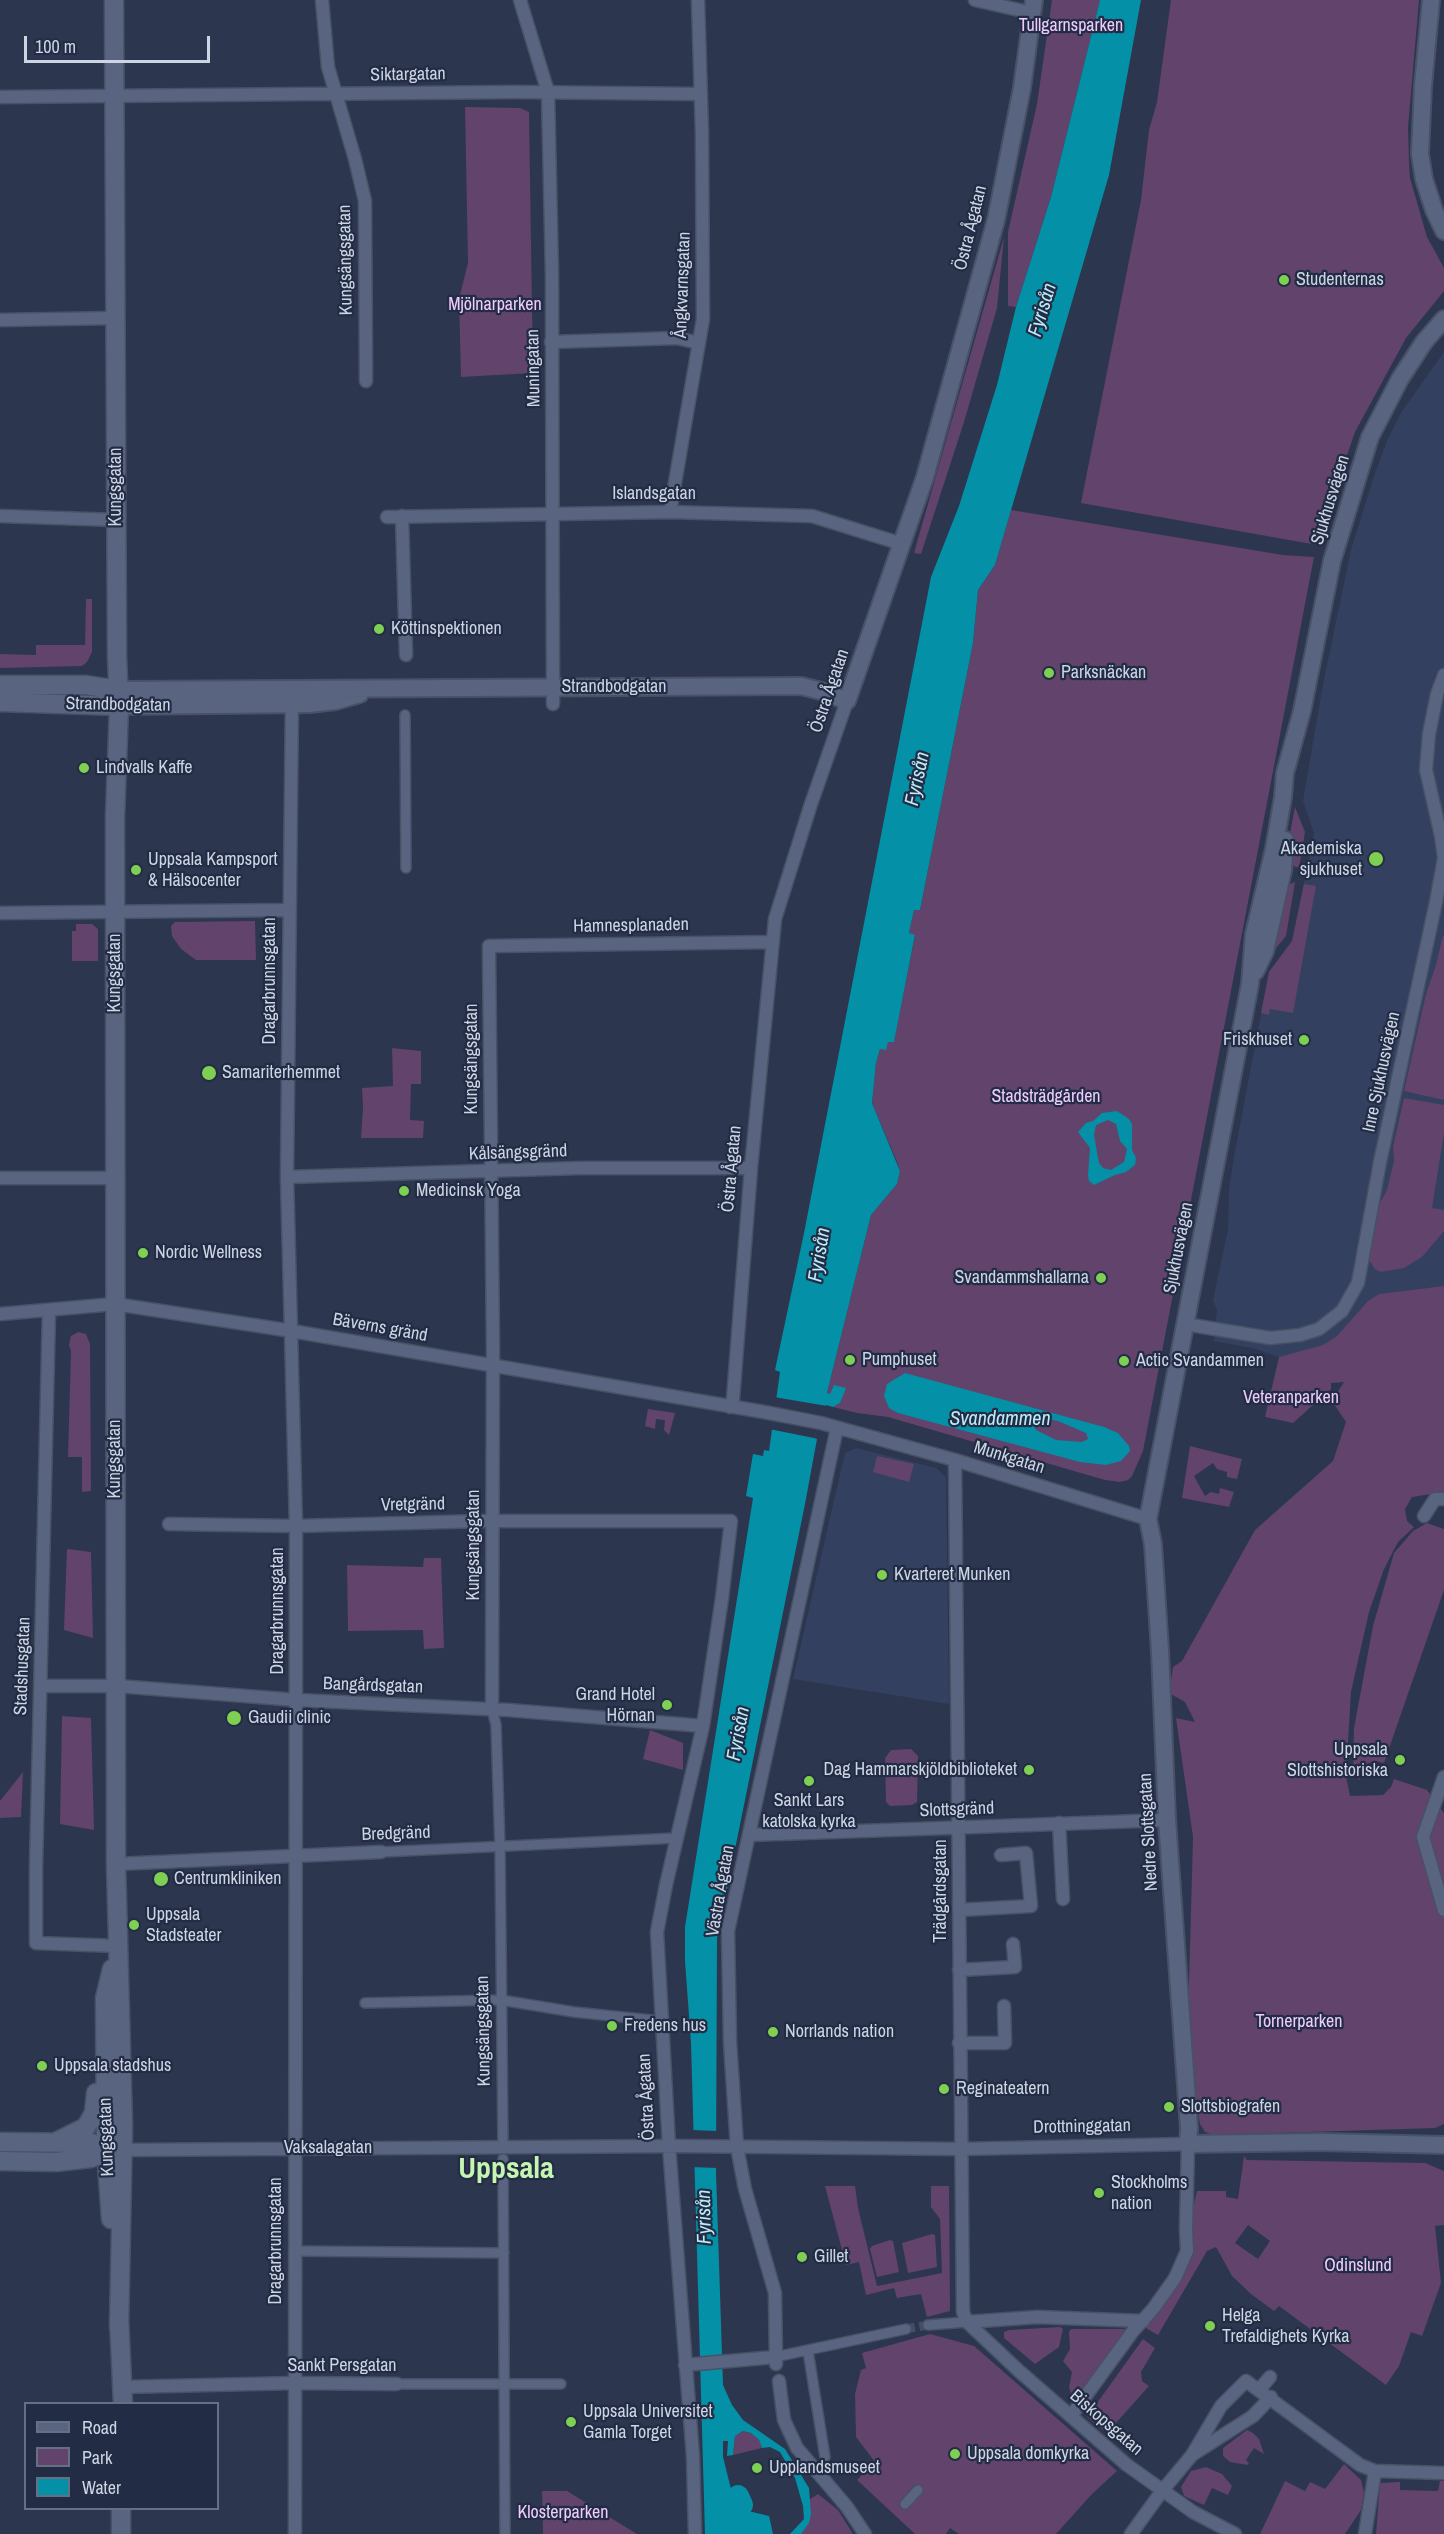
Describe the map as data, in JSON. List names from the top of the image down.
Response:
{
  "streets": {
    "main road": ["Kungsgatan", "Strandbodgatan", "Vaksalagatan"],
    "street": [
      "Siktargatan",
      "Östra Ågatan",
      "Kungsängsgatan",
      "Ångkvarnsgatan",
      "Muningatan",
      "Islandsgatan",
      "Sjukhusvägen",
      "Hamnesplanaden",
      "Dragarbrunnsgatan",
      "Inre Sjukhusvägen",
      "Kålsängsgränd",
      "Bäverns gränd",
      "Munkgatan",
      "Vretgränd",
      "Stadshusgatan",
      "Bangårdsgatan",
      "Slottsgränd",
      "Nedre Slottsgatan",
      "Bredgränd",
      "Västra Ågatan",
      "Trädgårdsgatan",
      "Drottninggatan",
      "Sankt Persgatan",
      "Biskopsgatan"
    ]
  },
  "crossings": [
    ["Siktargatan", "Kungsängsgatan"],
    ["Siktargatan", "Ångkvarnsgatan"],
    ["Siktargatan", "Muningatan"],
    ["Siktargatan", "Kungsgatan"],
    ["Östra Ågatan", "Islandsgatan"],
    ["Östra Ågatan", "Strandbodgatan"],
    ["Östra Ågatan", "Hamnesplanaden"],
    ["Östra Ågatan", "Kålsängsgränd"],
    ["Östra Ågatan", "Bäverns gränd"],
    ["Östra Ågatan", "Vretgränd"],
    ["Östra Ågatan", "Bangårdsgatan"],
    ["Östra Ågatan", "Bredgränd"],
    ["Östra Ågatan", "Drottninggatan"],
    ["Östra Ågatan", "Vaksalagatan"],
    ["Kungsängsgatan", "Hamnesplanaden"],
    ["Kungsängsgatan", "Kålsängsgränd"],
    ["Kungsängsgatan", "Bäverns gränd"],
    ["Kungsängsgatan", "Vretgränd"],
    ["Kungsängsgatan", "Bangårdsgatan"],
    ["Kungsängsgatan", "Bredgränd"],
    ["Ångkvarnsgatan", "Islandsgatan"],
    ["Muningatan", "Islandsgatan"],
    ["Muningatan", "Strandbodgatan"],
    ["Kungsgatan", "Strandbodgatan"],
    ["Kungsgatan", "Bäverns gränd"],
    ["Kungsgatan", "Stadshusgatan"],
    ["Kungsgatan", "Bangårdsgatan"],
    ["Kungsgatan", "Bredgränd"],
    ["Kungsgatan", "Vaksalagatan"],
    ["Kungsgatan", "Sankt Persgatan"],
    ["Sjukhusvägen", "Inre Sjukhusvägen"],
    ["Sjukhusvägen", "Munkgatan"],
    ["Sjukhusvägen", "Nedre Slottsgatan"],
    ["Strandbodgatan", "Dragarbrunnsgatan"],
    ["Dragarbrunnsgatan", "Kålsängsgränd"],
    ["Dragarbrunnsgatan", "Bäverns gränd"],
    ["Dragarbrunnsgatan", "Vretgränd"],
    ["Dragarbrunnsgatan", "Bangårdsgatan"],
    ["Dragarbrunnsgatan", "Bredgränd"],
    ["Dragarbrunnsgatan", "Vaksalagatan"],
    ["Dragarbrunnsgatan", "Sankt Persgatan"],
    ["Bäverns gränd", "Munkgatan"],
    ["Bäverns gränd", "Stadshusgatan"],
    ["Munkgatan", "Nedre Slottsgatan"],
    ["Munkgatan", "Västra Ågatan"],
    ["Munkgatan", "Trädgårdsgatan"],
    ["Stadshusgatan", "Bangårdsgatan"],
    ["Slottsgränd", "Nedre Slottsgatan"],
    ["Slottsgränd", "Västra Ågatan"],
    ["Slottsgränd", "Trädgårdsgatan"],
    ["Nedre Slottsgatan", "Drottninggatan"],
    ["Västra Ågatan", "Drottninggatan"],
    ["Trädgårdsgatan", "Drottninggatan"],
    ["Trädgårdsgatan", "Biskopsgatan"],
    ["Drottninggatan", "Vaksalagatan"]
  ],
  "districts": ["Uppsala"],
  "water": ["Fyrisån", "Svandammen"],
  "parks": [
    "Tullgarnsparken",
    "Mjölnarparken",
    "Stadsträdgården",
    "Veteranparken",
    "Tornerparken",
    "Odinslund",
    "Klosterparken"
  ],
  "places": [
    "Studenternas",
    "Köttinspektionen",
    "Parksnäckan",
    "Lindvalls Kaffe",
    "Akademiska sjukhuset",
    "Uppsala Kampsport & Hälsocenter",
    "Friskhuset",
    "Samariterhemmet",
    "Medicinsk Yoga",
    "Nordic Wellness",
    "Svandammshallarna",
    "Pumphuset",
    "Actic Svandammen",
    "Kvarteret Munken",
    "Grand Hotel Hörnan",
    "Gaudii clinic",
    "Uppsala Slottshistoriska",
    "Dag Hammarskjöldbiblioteket",
    "Sankt Lars katolska kyrka",
    "Centrumkliniken",
    "Uppsala Stadsteater",
    "Fredens hus",
    "Norrlands nation",
    "Uppsala stadshus",
    "Reginateatern",
    "Slottsbiografen",
    "Stockholms nation",
    "Gillet",
    "Helga Trefaldighets Kyrka",
    "Uppsala Universitet Gamla Torget",
    "Uppsala domkyrka",
    "Upplandsmuseet"
  ],
  "legend": ["Road", "Park", "Water"],
  "scale_bar": "100 m"
}
